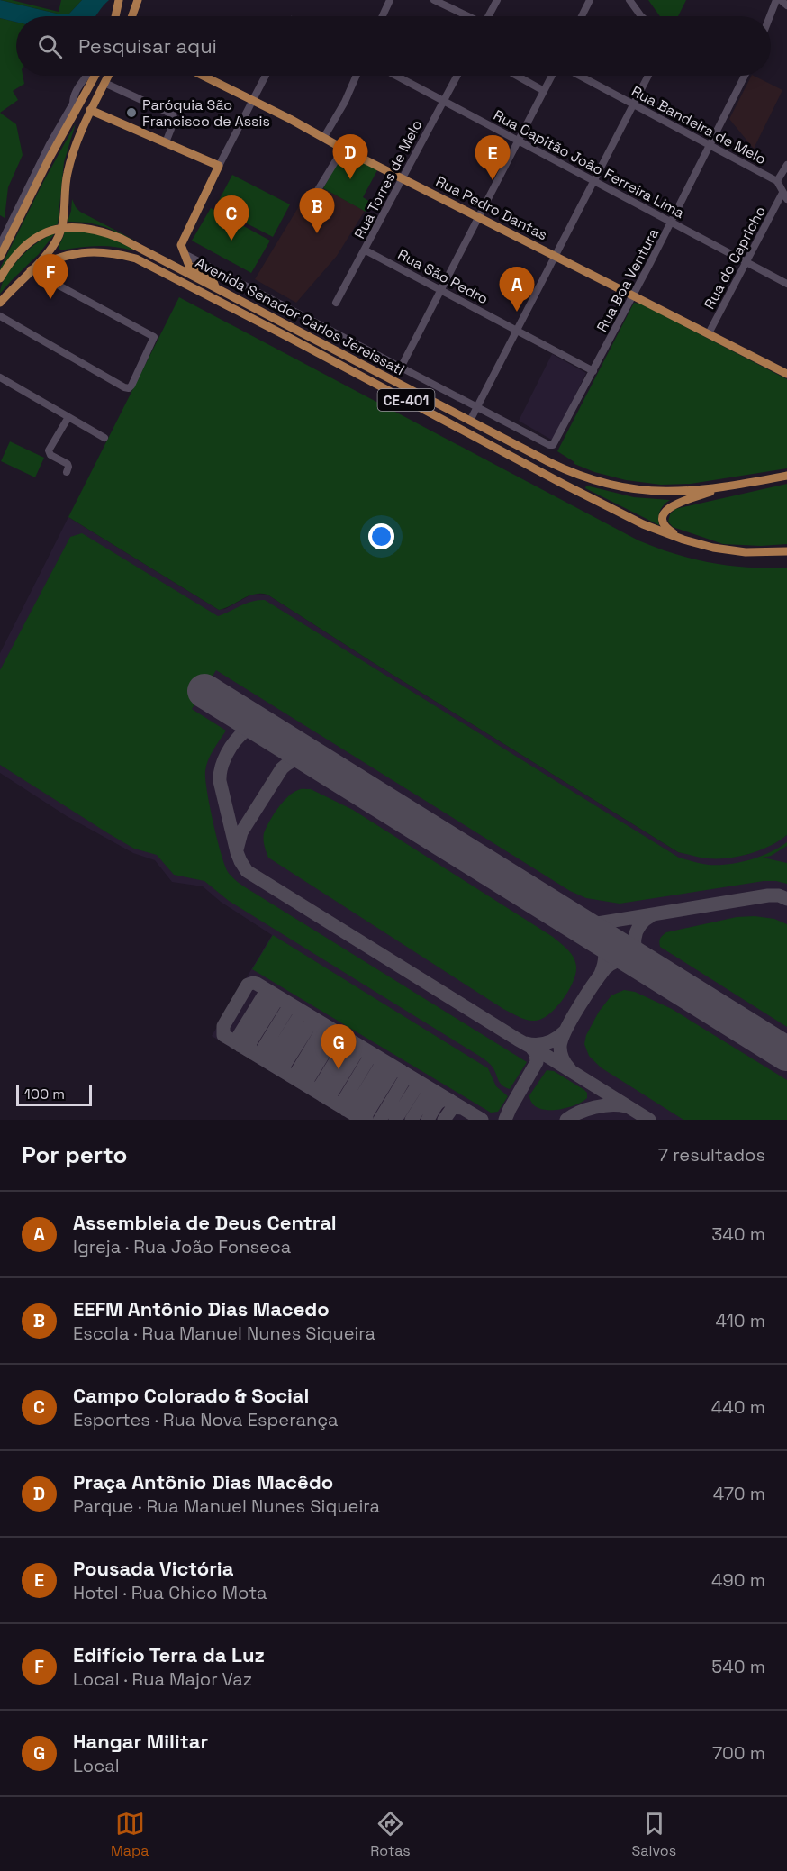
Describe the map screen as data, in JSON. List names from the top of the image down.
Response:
{
  "streets": {
    "main road": ["Rua Pedro Dantas", "Avenida Senador Carlos Jereissati", "CE-401"],
    "street": [
      "Rua Bandeira de Melo",
      "Rua Capitão João Ferreira Lima",
      "Rua Torres de Melo",
      "Rua do Capricho",
      "Rua São Pedro",
      "Rua Boa Ventura"
    ]
  },
  "crossings": [
    ["Rua Bandeira de Melo", "Rua do Capricho"],
    ["Rua Bandeira de Melo", "Rua Boa Ventura"],
    ["Rua Capitão João Ferreira Lima", "Rua Torres de Melo"],
    ["Rua Capitão João Ferreira Lima", "Rua do Capricho"],
    ["Rua Capitão João Ferreira Lima", "Rua Boa Ventura"],
    ["Rua Torres de Melo", "Rua Pedro Dantas"],
    ["Rua Torres de Melo", "Rua São Pedro"],
    ["Rua Pedro Dantas", "Rua do Capricho"],
    ["Rua Pedro Dantas", "Rua Boa Ventura"],
    ["Rua São Pedro", "Rua Boa Ventura"],
    ["Avenida Senador Carlos Jereissati", "CE-401"]
  ],
  "places": ["Paróquia São Francisco de Assis"],
  "scale_bar": "100 m",
  "page": {
    "search": "Pesquisar aqui",
    "pins": [
      "D",
      "E",
      "B",
      "C",
      "F",
      "A",
      "G"
    ],
    "scale": "100 m",
    "heading": ["Por perto", "7 resultados"],
    "list": [
      {
        "mark": "A",
        "name": "Assembleia de Deus Central",
        "note": "Igreja · Rua João Fonseca",
        "value": "340 m"
      },
      {
        "mark": "B",
        "name": "EEFM Antônio Dias Macedo",
        "note": "Escola · Rua Manuel Nunes Siqueira",
        "value": "410 m"
      },
      {
        "mark": "C",
        "name": "Campo Colorado & Social",
        "note": "Esportes · Rua Nova Esperança",
        "value": "440 m"
      },
      {
        "mark": "D",
        "name": "Praça Antônio Dias Macêdo",
        "note": "Parque · Rua Manuel Nunes Siqueira",
        "value": "470 m"
      },
      {
        "mark": "E",
        "name": "Pousada Victória",
        "note": "Hotel · Rua Chico Mota",
        "value": "490 m"
      },
      {
        "mark": "F",
        "name": "Edifício Terra da Luz",
        "note": "Local · Rua Major Vaz",
        "value": "540 m"
      },
      {
        "mark": "G",
        "name": "Hangar Militar",
        "note": "Local",
        "value": "700 m"
      }
    ],
    "nav": ["Mapa", "Rotas", "Salvos"]
  }
}
